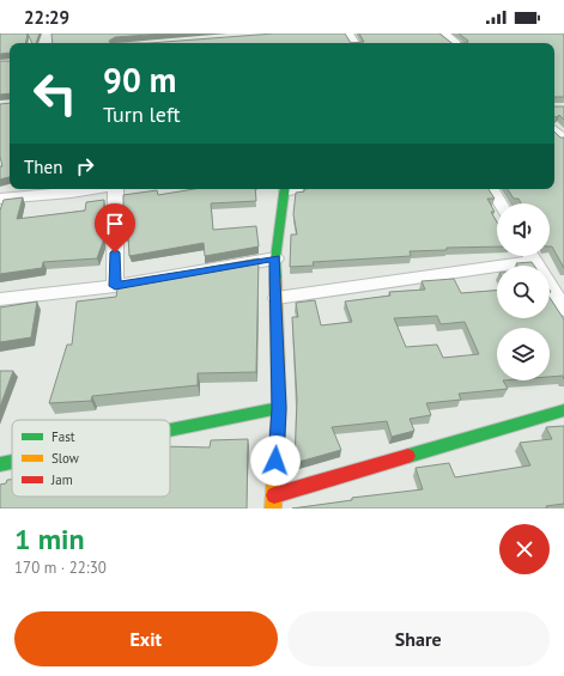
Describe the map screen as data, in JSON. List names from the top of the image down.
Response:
{
  "legend": ["Fast", "Slow", "Jam"],
  "page": {
    "status": "22:29",
    "turn": ["90 m", "Turn left"],
    "then": "Then",
    "heading": ["1 min", "170 m · 22:30"],
    "buttons": ["Exit", "Share"]
  }
}
